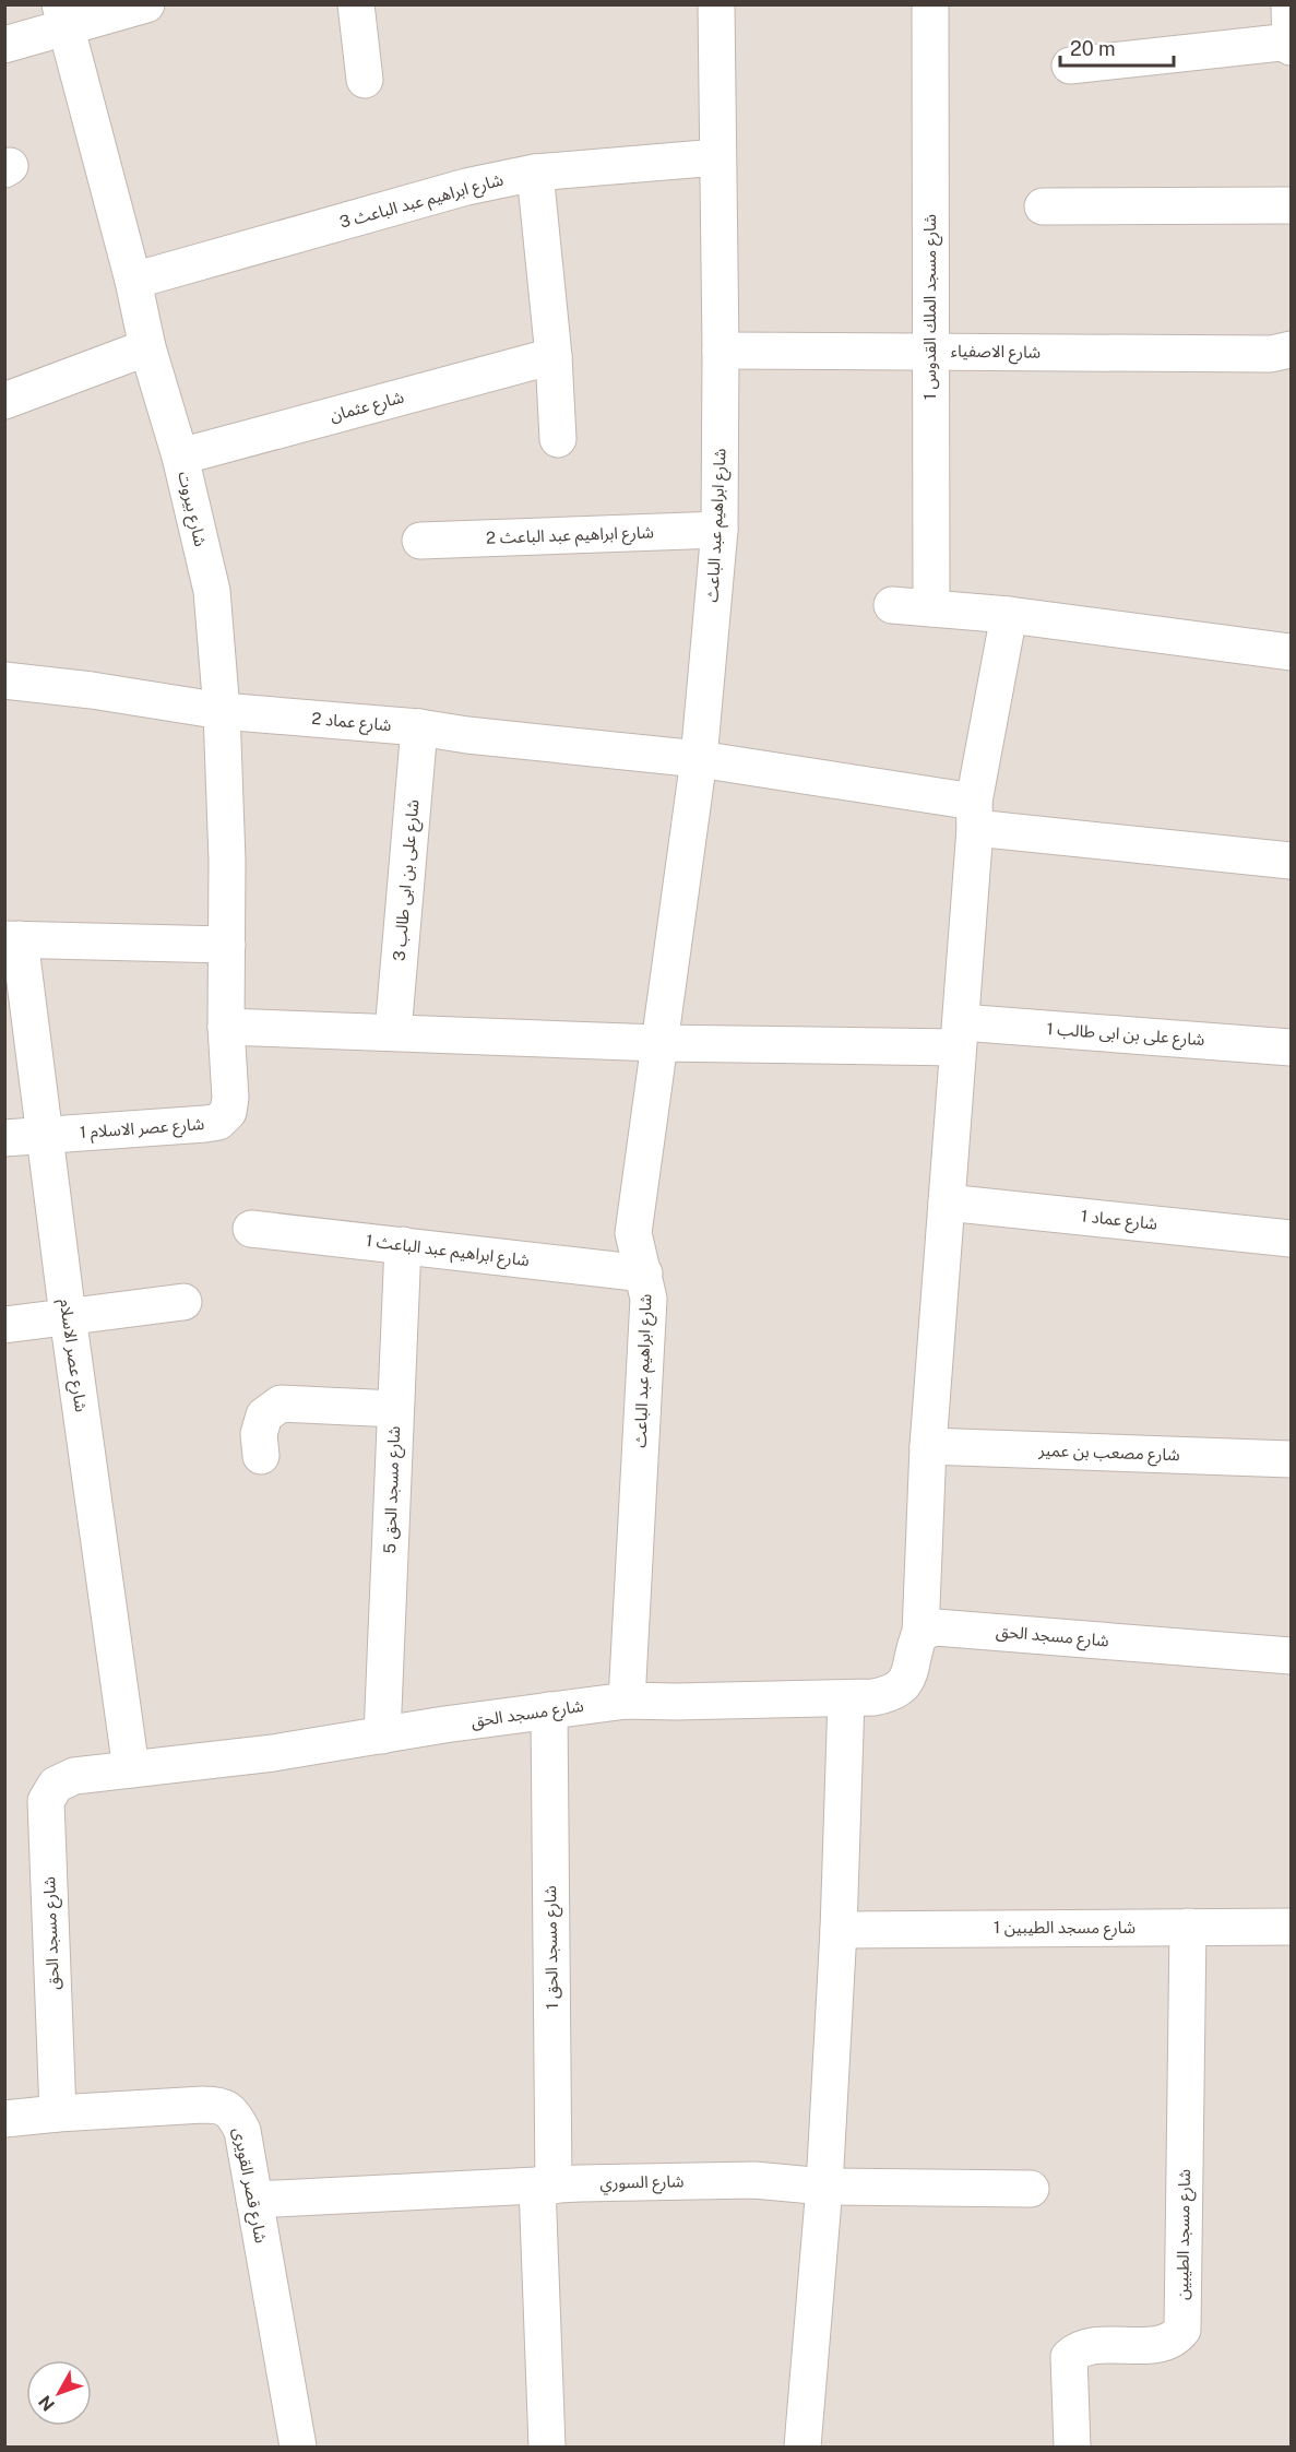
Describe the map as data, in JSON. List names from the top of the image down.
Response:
{
  "streets": {
    "street": [
      "شارع ابراهيم عبد الباعث 3",
      "شارع مسجد الملك القدوس 1",
      "شارع الاصفياء",
      "شارع عثمان",
      "شارع بيروت",
      "شارع ابراهيم عبد الباعث",
      "شارع ابراهيم عبد الباعث 2",
      "شارع عماد 2",
      "شارع على بن ابى طالب 3",
      "شارع على بن ابى طالب 1",
      "شارع عصر الاسلام 1",
      "شارع عماد 1",
      "شارع ابراهيم عبد الباعث 1",
      "شارع عصر الاسلام",
      "شارع مصعب بن عمير",
      "شارع مسجد الحق 5",
      "شارع مسجد الحق",
      "شارع مسجد الطيبين 1",
      "شارع مسجد الحق 1",
      "شارع السوري",
      "شارع قصر القويرى",
      "شارع مسجد الطيبين"
    ]
  },
  "crossings": [
    ["شارع ابراهيم عبد الباعث 3", "شارع بيروت"],
    ["شارع ابراهيم عبد الباعث 3", "شارع ابراهيم عبد الباعث"],
    ["شارع مسجد الملك القدوس 1", "شارع الاصفياء"],
    ["شارع الاصفياء", "شارع ابراهيم عبد الباعث"],
    ["شارع عثمان", "شارع بيروت"],
    ["شارع بيروت", "شارع عماد 2"],
    ["شارع بيروت", "شارع عصر الاسلام 1"],
    ["شارع ابراهيم عبد الباعث", "شارع ابراهيم عبد الباعث 2"],
    ["شارع ابراهيم عبد الباعث", "شارع عماد 2"],
    ["شارع ابراهيم عبد الباعث", "شارع ابراهيم عبد الباعث 1"],
    ["شارع ابراهيم عبد الباعث", "شارع مسجد الحق"],
    ["شارع عماد 2", "شارع على بن ابى طالب 3"],
    ["شارع عصر الاسلام 1", "شارع عصر الاسلام"],
    ["شارع ابراهيم عبد الباعث 1", "شارع مسجد الحق 5"],
    ["شارع عصر الاسلام", "شارع مسجد الحق"],
    ["شارع مسجد الحق 5", "شارع مسجد الحق"],
    ["شارع مسجد الحق", "شارع مسجد الحق 1"],
    ["شارع مسجد الحق", "شارع قصر القويرى"],
    ["شارع مسجد الطيبين 1", "شارع مسجد الطيبين"],
    ["شارع مسجد الحق 1", "شارع السوري"],
    ["شارع السوري", "شارع قصر القويرى"]
  ],
  "scale_bar": "20 m",
  "north": "bottom left"
}
